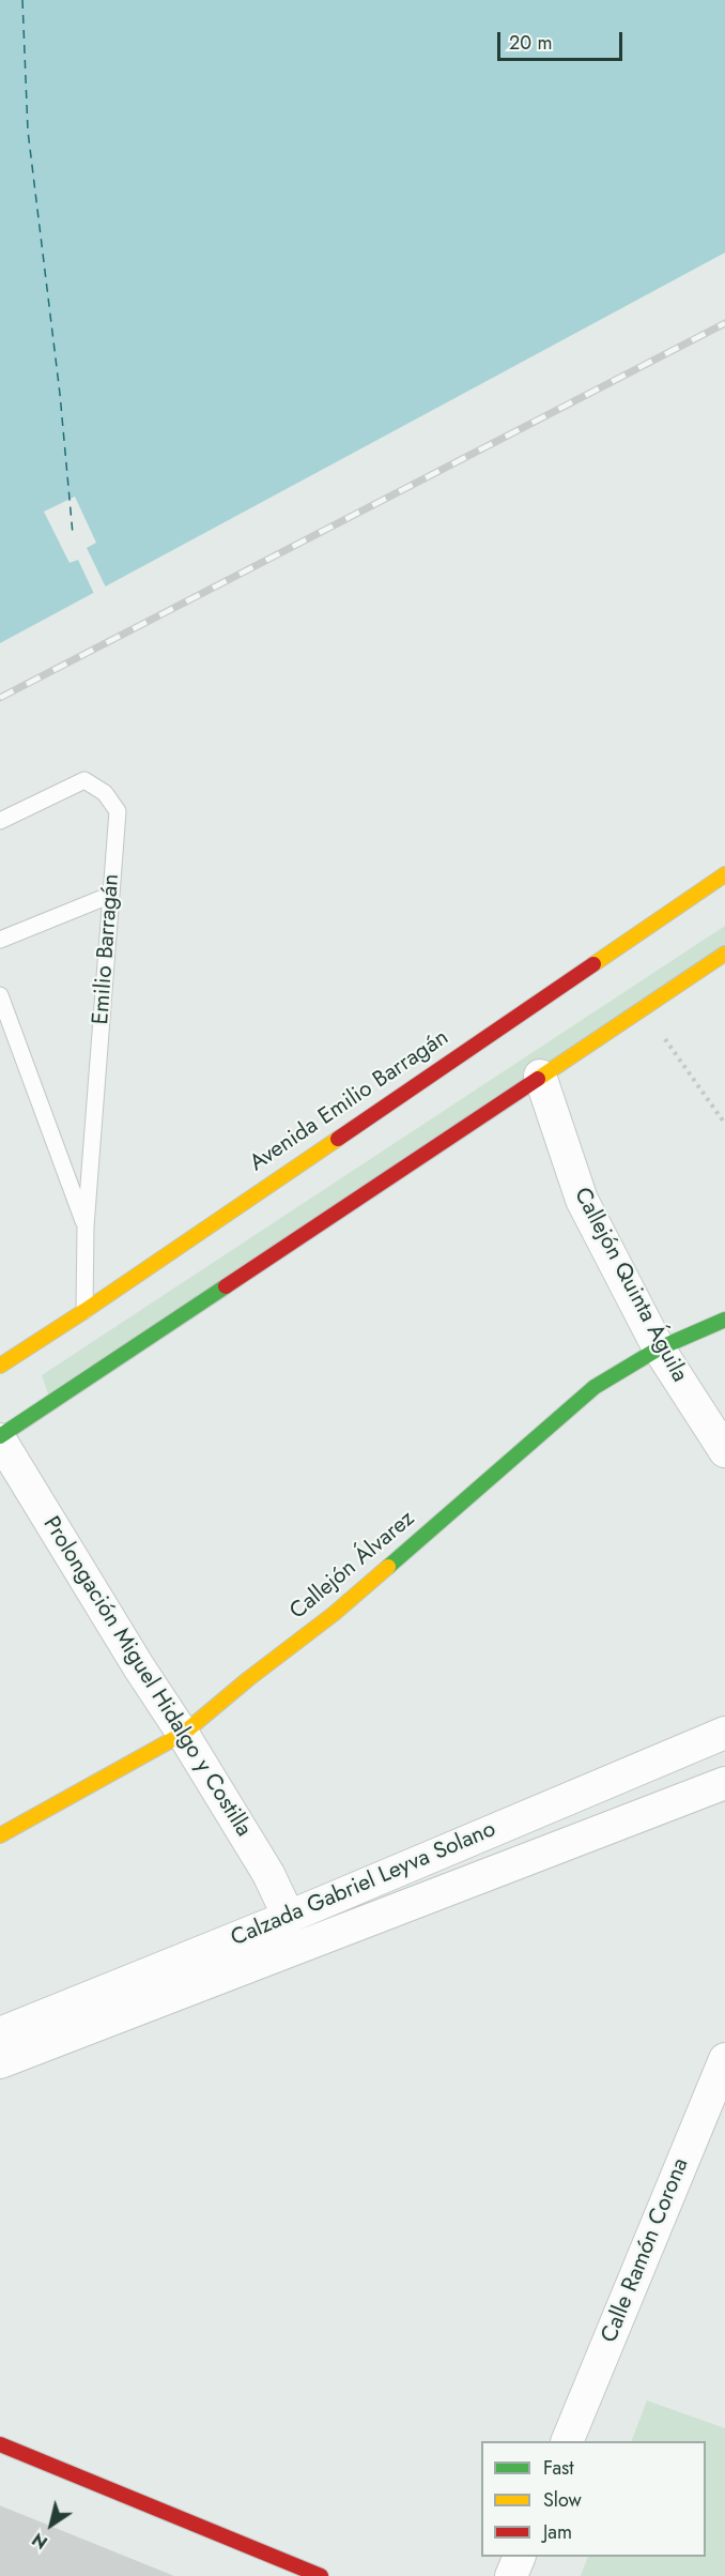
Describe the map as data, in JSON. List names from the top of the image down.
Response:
{
  "streets": {
    "main road": ["Avenida Emilio Barragán", "Callejón Álvarez"],
    "street": [
      "Callejón Quinta Águila",
      "Prolongación Miguel Hidalgo y Costilla",
      "Calzada Gabriel Leyva Solano",
      "Calle Ramón Corona"
    ],
    "lane": ["Emilio Barragán"]
  },
  "crossings": [
    ["Emilio Barragán", "Avenida Emilio Barragán"],
    ["Callejón Quinta Águila", "Callejón Álvarez"],
    ["Callejón Álvarez", "Prolongación Miguel Hidalgo y Costilla"],
    ["Prolongación Miguel Hidalgo y Costilla", "Calzada Gabriel Leyva Solano"]
  ],
  "legend": ["Fast", "Slow", "Jam"],
  "scale_bar": "20 m",
  "north": "bottom left"
}
